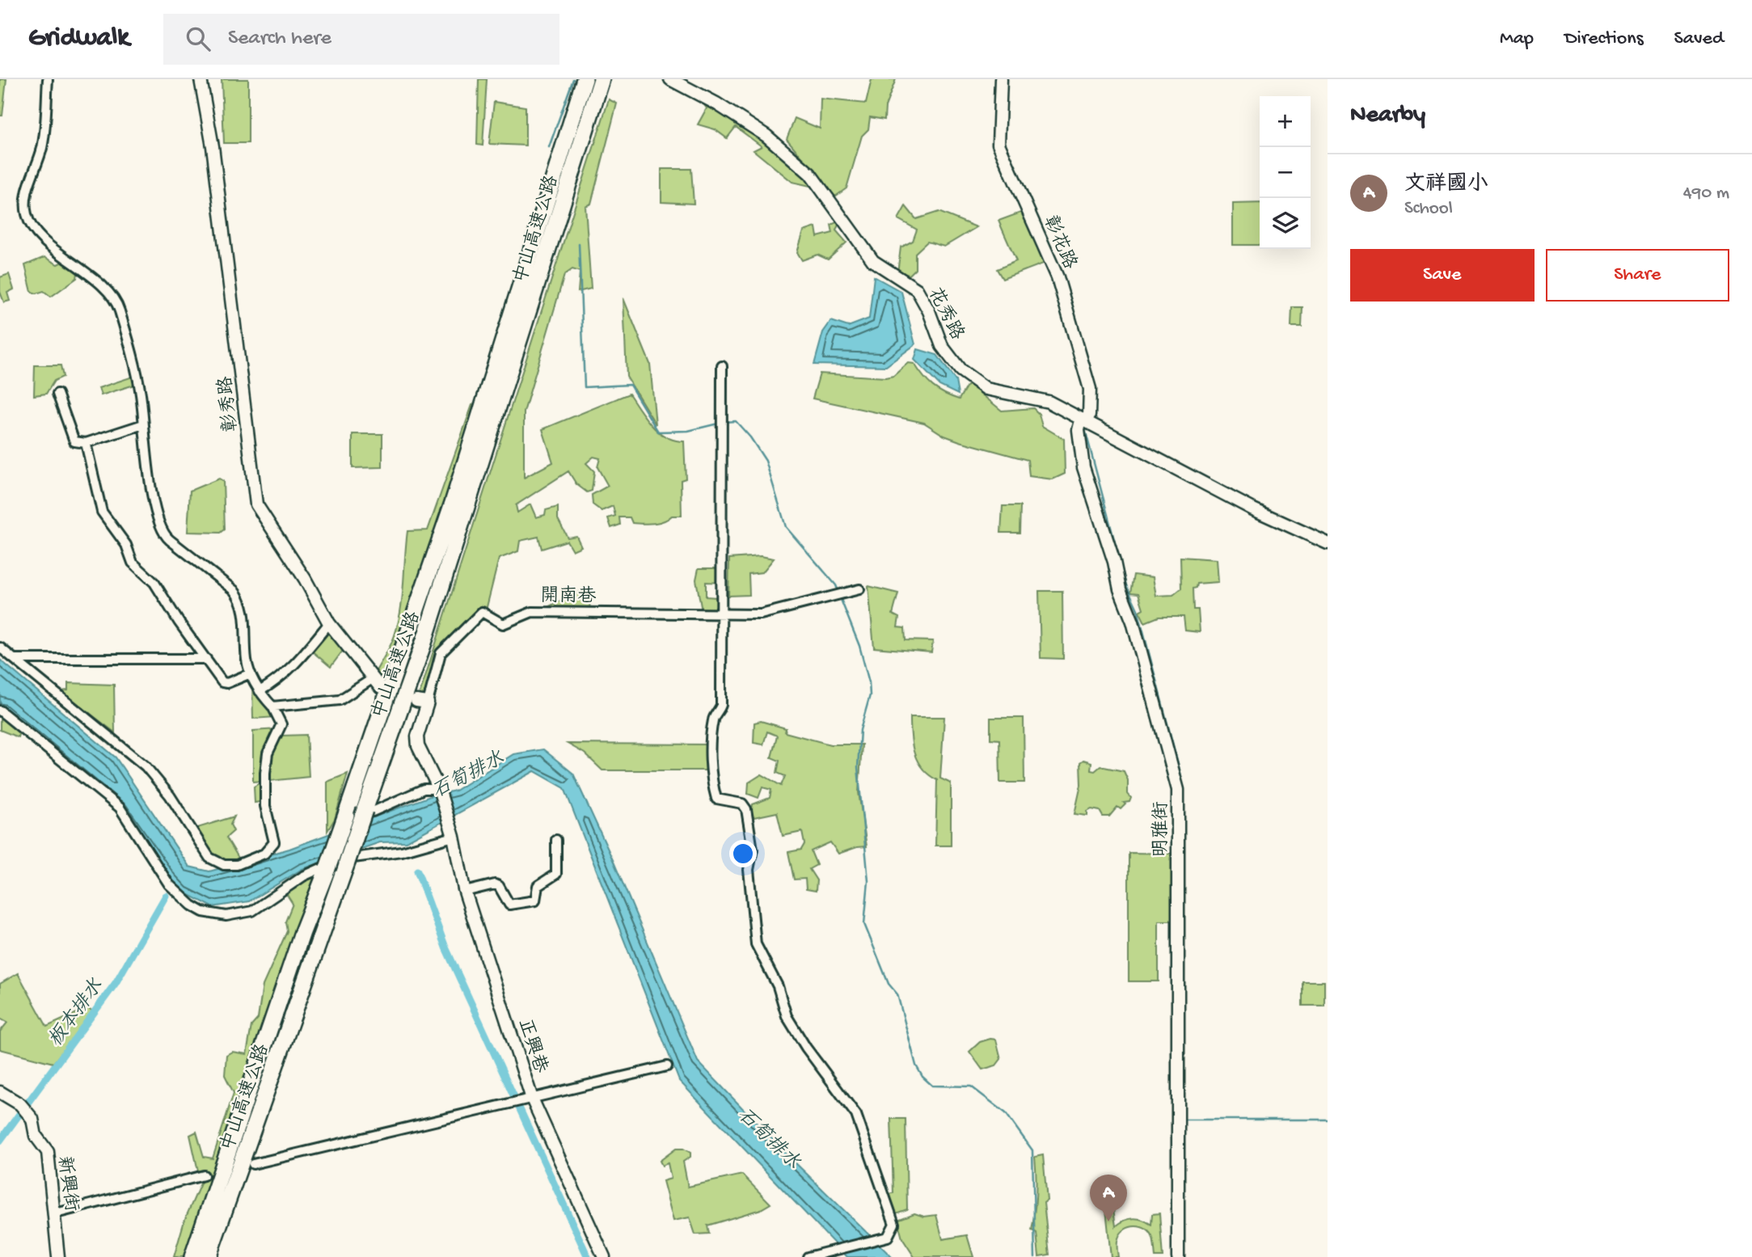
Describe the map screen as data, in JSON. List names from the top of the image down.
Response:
{
  "streets": {
    "highway": ["中山高速公路"],
    "street": [
      "彰花路",
      "花秀路",
      "彰秀路",
      "開南巷",
      "明雅街",
      "正興巷",
      "新興街"
    ]
  },
  "crossings": [
    ["彰花路", "花秀路"],
    ["彰花路", "明雅街"],
    ["花秀路", "明雅街"],
    ["開南巷", "正興巷"]
  ],
  "water": ["石筍排水", "板本排水"],
  "page": {
    "header": "Gridwalk",
    "search": "Search here",
    "nav": ["Map", "Directions", "Saved"],
    "heading": "Nearby",
    "map_buttons": ["+", "−"],
    "list": [
      {
        "mark": "A",
        "name": "文祥國小",
        "note": "School",
        "value": "490 m"
      }
    ],
    "buttons": ["Save", "Share"],
    "pins": "A"
  }
}
